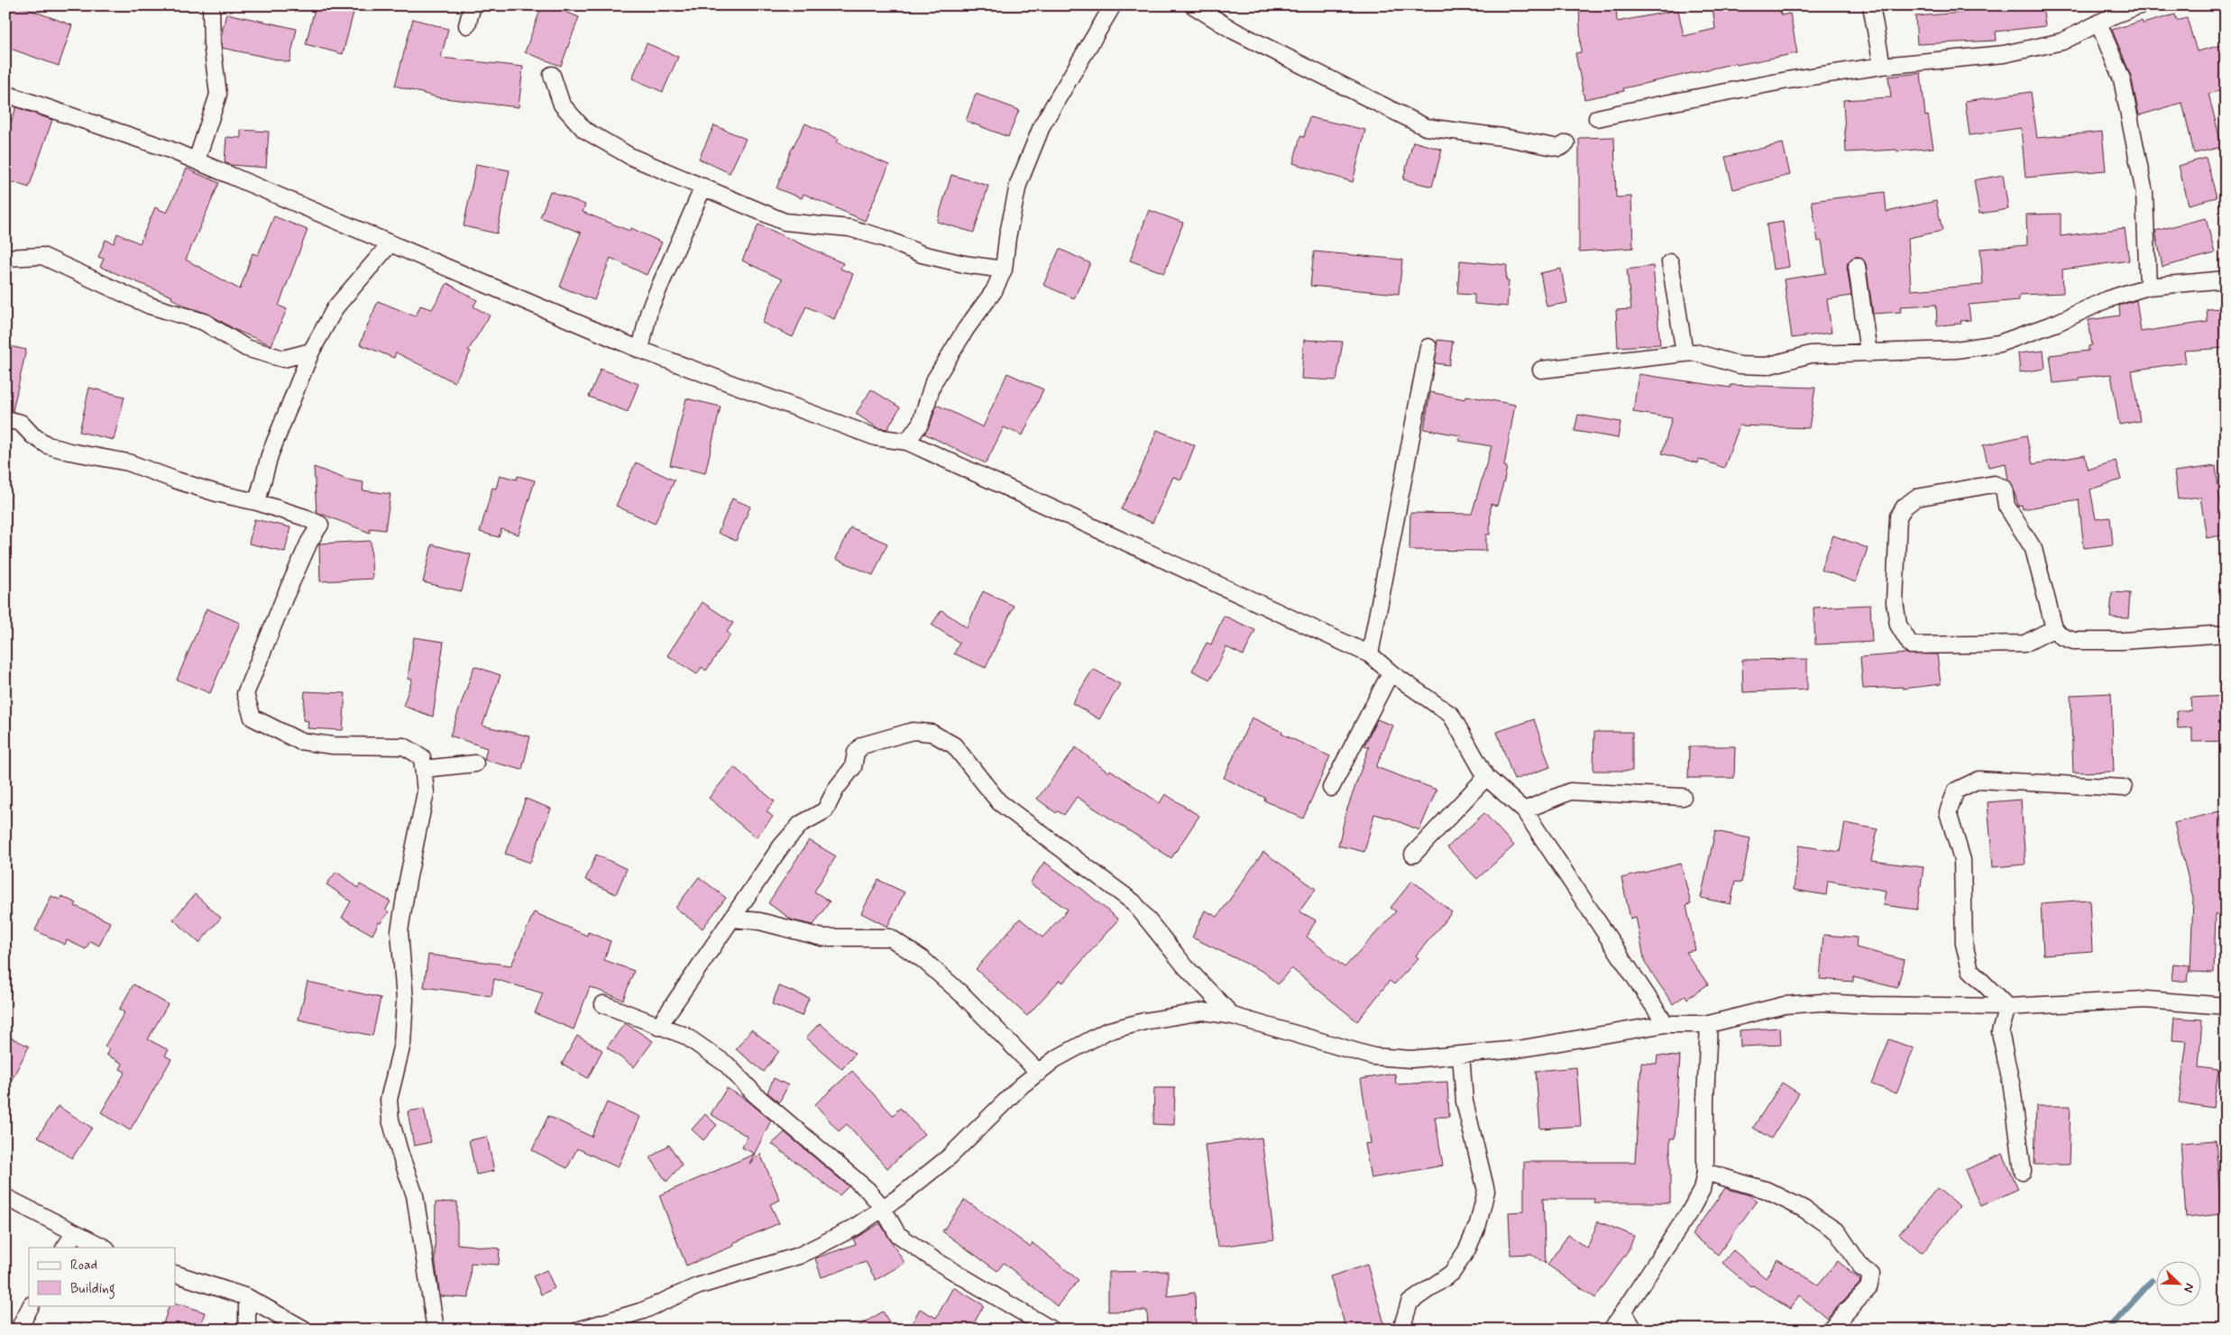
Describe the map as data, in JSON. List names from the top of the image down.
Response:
{
  "legend": ["Road", "Building"],
  "north": "bottom right"
}
